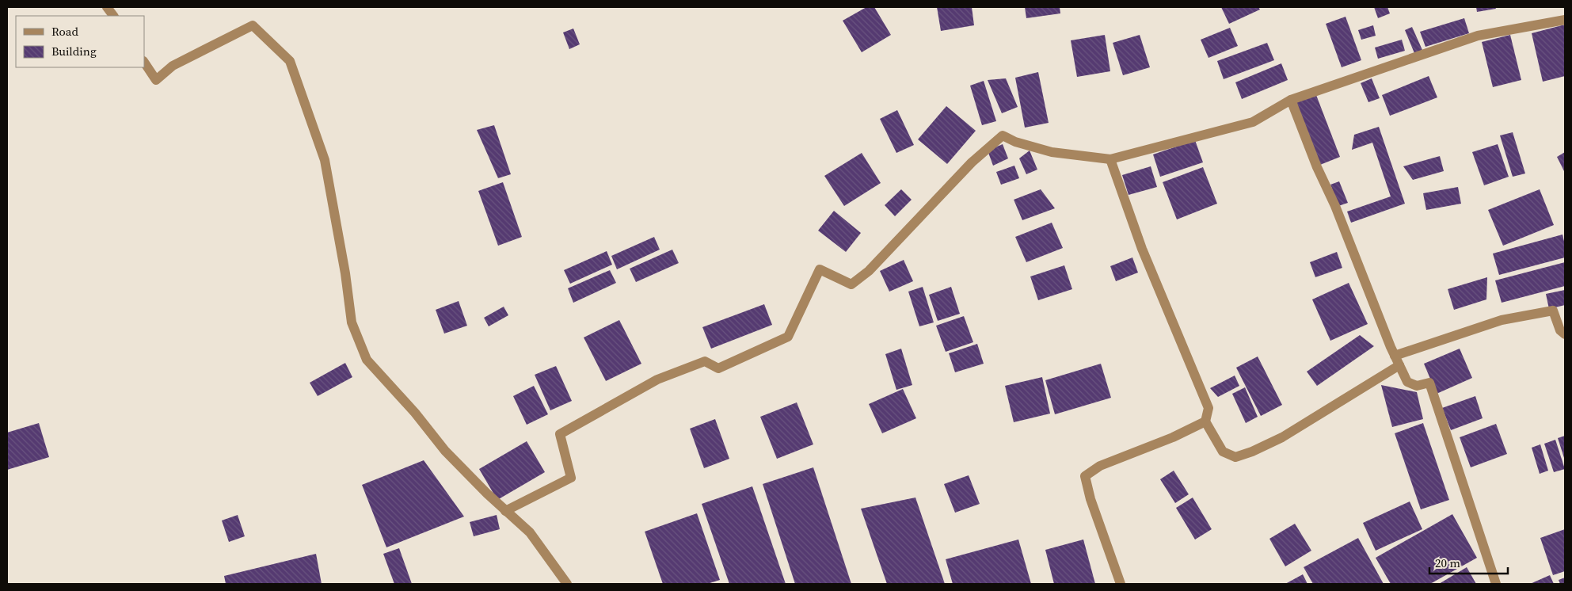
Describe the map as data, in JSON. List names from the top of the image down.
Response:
{
  "legend": ["Road", "Building"],
  "scale_bar": "20 m"
}
